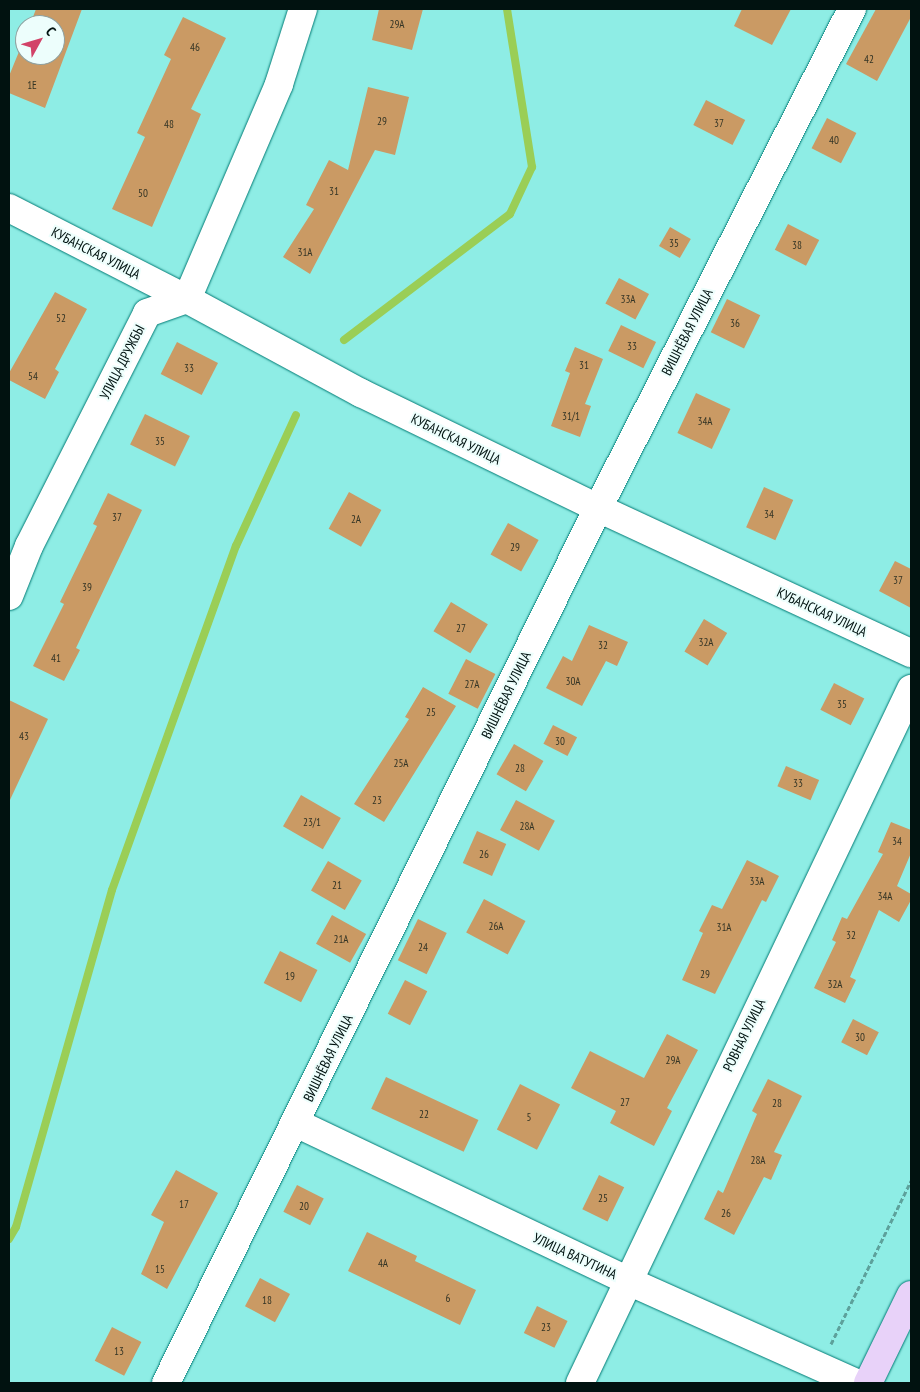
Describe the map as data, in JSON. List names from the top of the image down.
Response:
{
  "streets": {
    "street": [
      "КУБАНСКАЯ УЛИЦА",
      "ВИШНЁВАЯ УЛИЦА",
      "УЛИЦА ДРУЖБЫ",
      "РОВНАЯ УЛИЦА",
      "УЛИЦА ВАТУТИНА"
    ]
  },
  "crossings": [
    ["КУБАНСКАЯ УЛИЦА", "ВИШНЁВАЯ УЛИЦА"],
    ["КУБАНСКАЯ УЛИЦА", "УЛИЦА ДРУЖБЫ"],
    ["ВИШНЁВАЯ УЛИЦА", "УЛИЦА ВАТУТИНА"],
    ["РОВНАЯ УЛИЦА", "УЛИЦА ВАТУТИНА"]
  ],
  "house_numbers": [
    "29А",
    "46",
    "42",
    "1Е",
    "29",
    "37",
    "48",
    "40",
    "31",
    "50",
    "35",
    "38",
    "31А",
    "33А",
    "52",
    "36",
    "33",
    "31",
    "33",
    "54",
    "31/1",
    "34А",
    "35",
    "34",
    "37",
    "2А",
    "29",
    "37",
    "39",
    "27",
    "32А",
    "32",
    "41",
    "30А",
    "27А",
    "35",
    "25",
    "43",
    "30",
    "25А",
    "28",
    "33",
    "23",
    "23/1",
    "28А",
    "34",
    "26",
    "33А",
    "21",
    "34А",
    "26А",
    "31А",
    "32",
    "21А",
    "24",
    "29",
    "19",
    "32А",
    "30",
    "29А",
    "27",
    "28",
    "22",
    "5",
    "28А",
    "25",
    "17",
    "20",
    "26",
    "4А",
    "15",
    "6",
    "18",
    "23",
    "13"
  ],
  "north": "top right"
}
